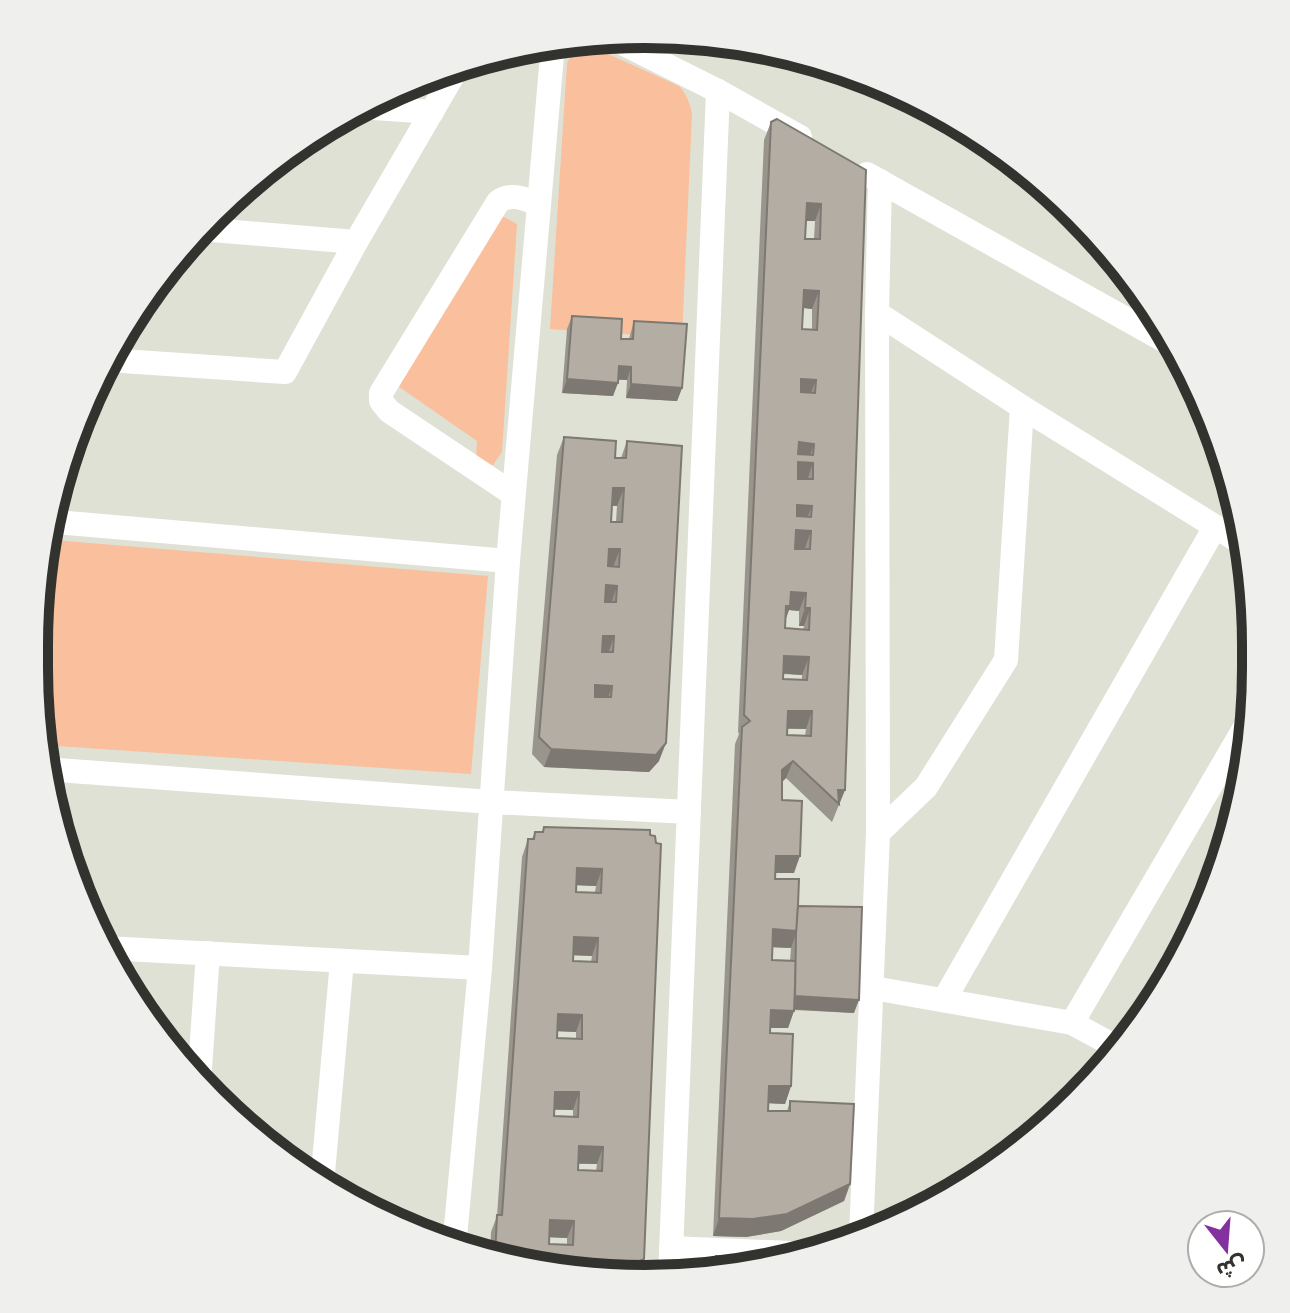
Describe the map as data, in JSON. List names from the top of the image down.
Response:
{
  "north": "bottom"
}
